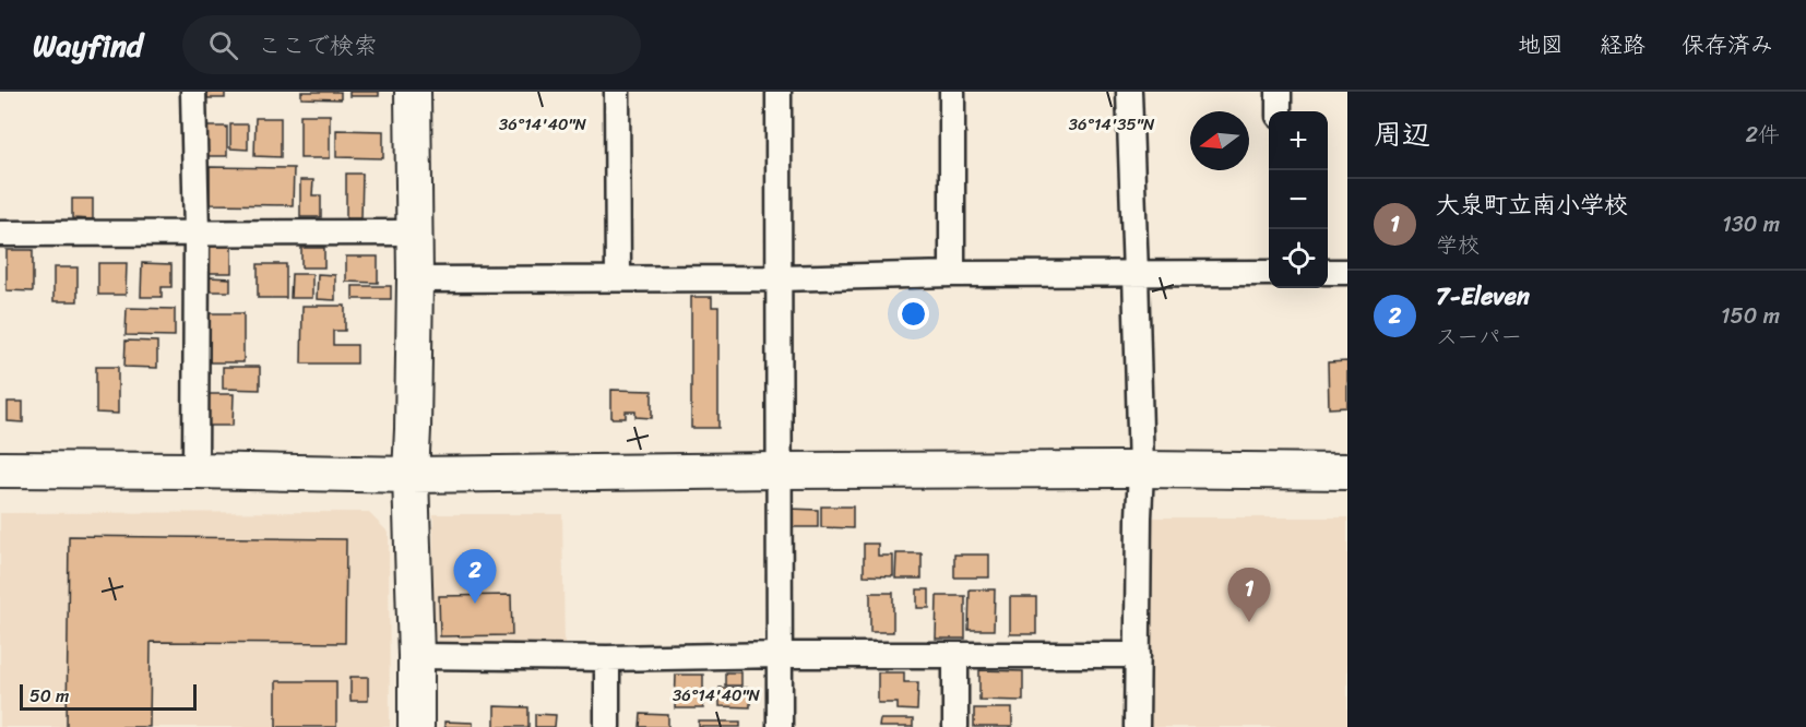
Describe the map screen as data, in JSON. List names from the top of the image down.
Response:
{
  "scale_bar": "50 m",
  "north": "left",
  "page": {
    "header": "Wayfind",
    "search": "ここで検索",
    "nav": ["地図", "経路", "保存済み"],
    "heading": ["周辺", "2件"],
    "map_buttons": ["+", "−"],
    "list": [
      {
        "mark": "1",
        "name": "大泉町立南小学校",
        "note": "学校",
        "value": "130 m"
      },
      {
        "mark": "2",
        "name": "7-Eleven",
        "note": "スーパー",
        "value": "150 m"
      }
    ],
    "pins": ["2", "1"],
    "scale": "50 m"
  },
  "coordinates": ["36°14'40\"N", "36°14'35\"N"]
}
